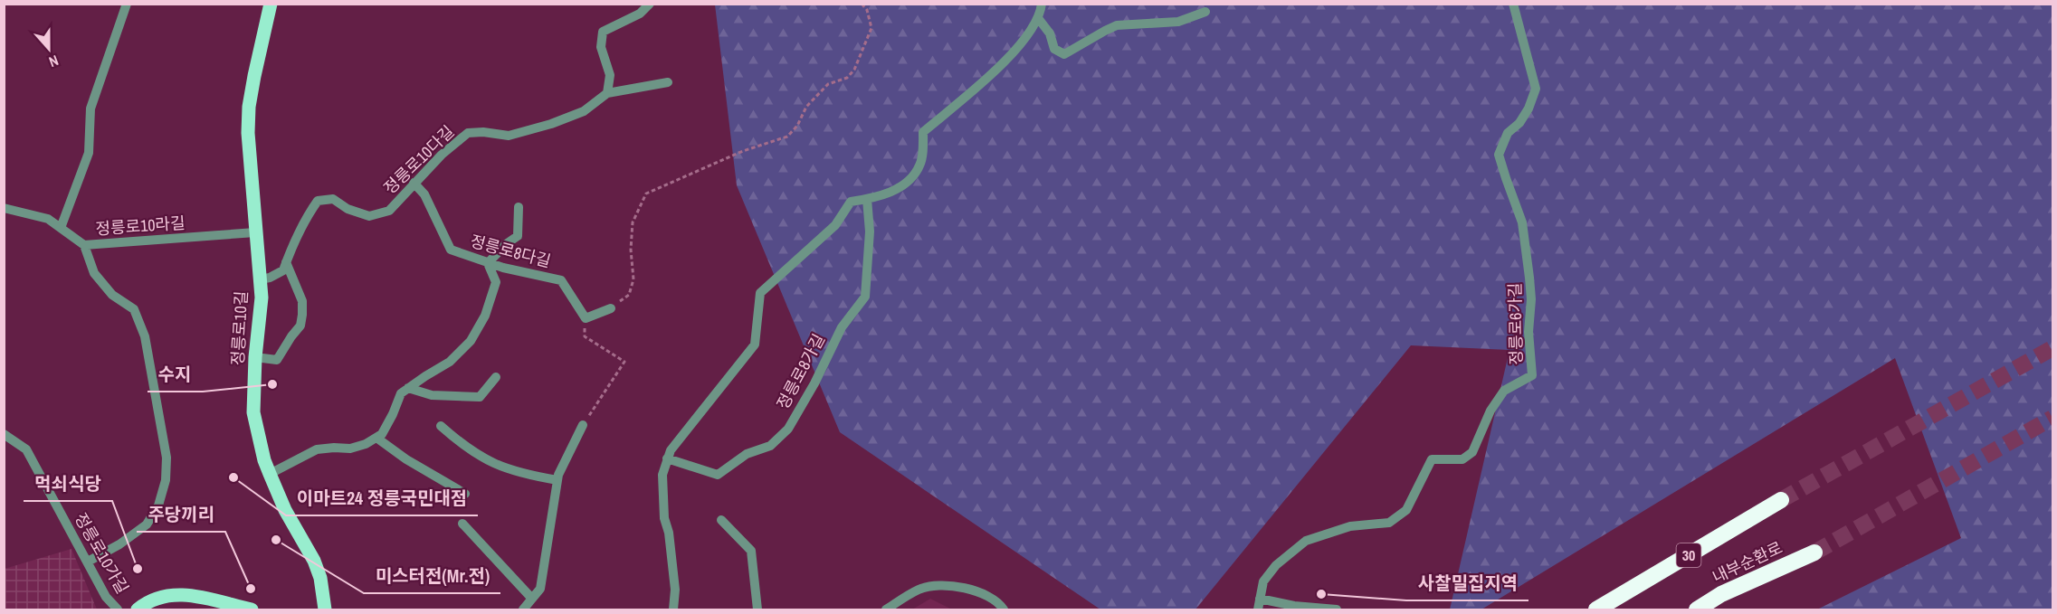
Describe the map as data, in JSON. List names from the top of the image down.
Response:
{
  "streets": {
    "highway": ["30", "내부순환로"],
    "main road": ["정릉로10길"],
    "street": [
      "정릉로10다길",
      "정릉로10라길",
      "정릉로8다길",
      "정릉로6가길",
      "정릉로8가길",
      "정릉로10가길"
    ]
  },
  "crossings": [
    ["정릉로10다길", "정릉로8다길"],
    ["정릉로10다길", "정릉로10길"],
    ["정릉로10라길", "정릉로10길"]
  ],
  "places": [
    "수지",
    "이마트24 정릉국민대점",
    "미스터전(Mr.전)",
    "먹쇠식당",
    "주당끼리",
    "사찰밀집지역"
  ],
  "north": "bottom"
}
